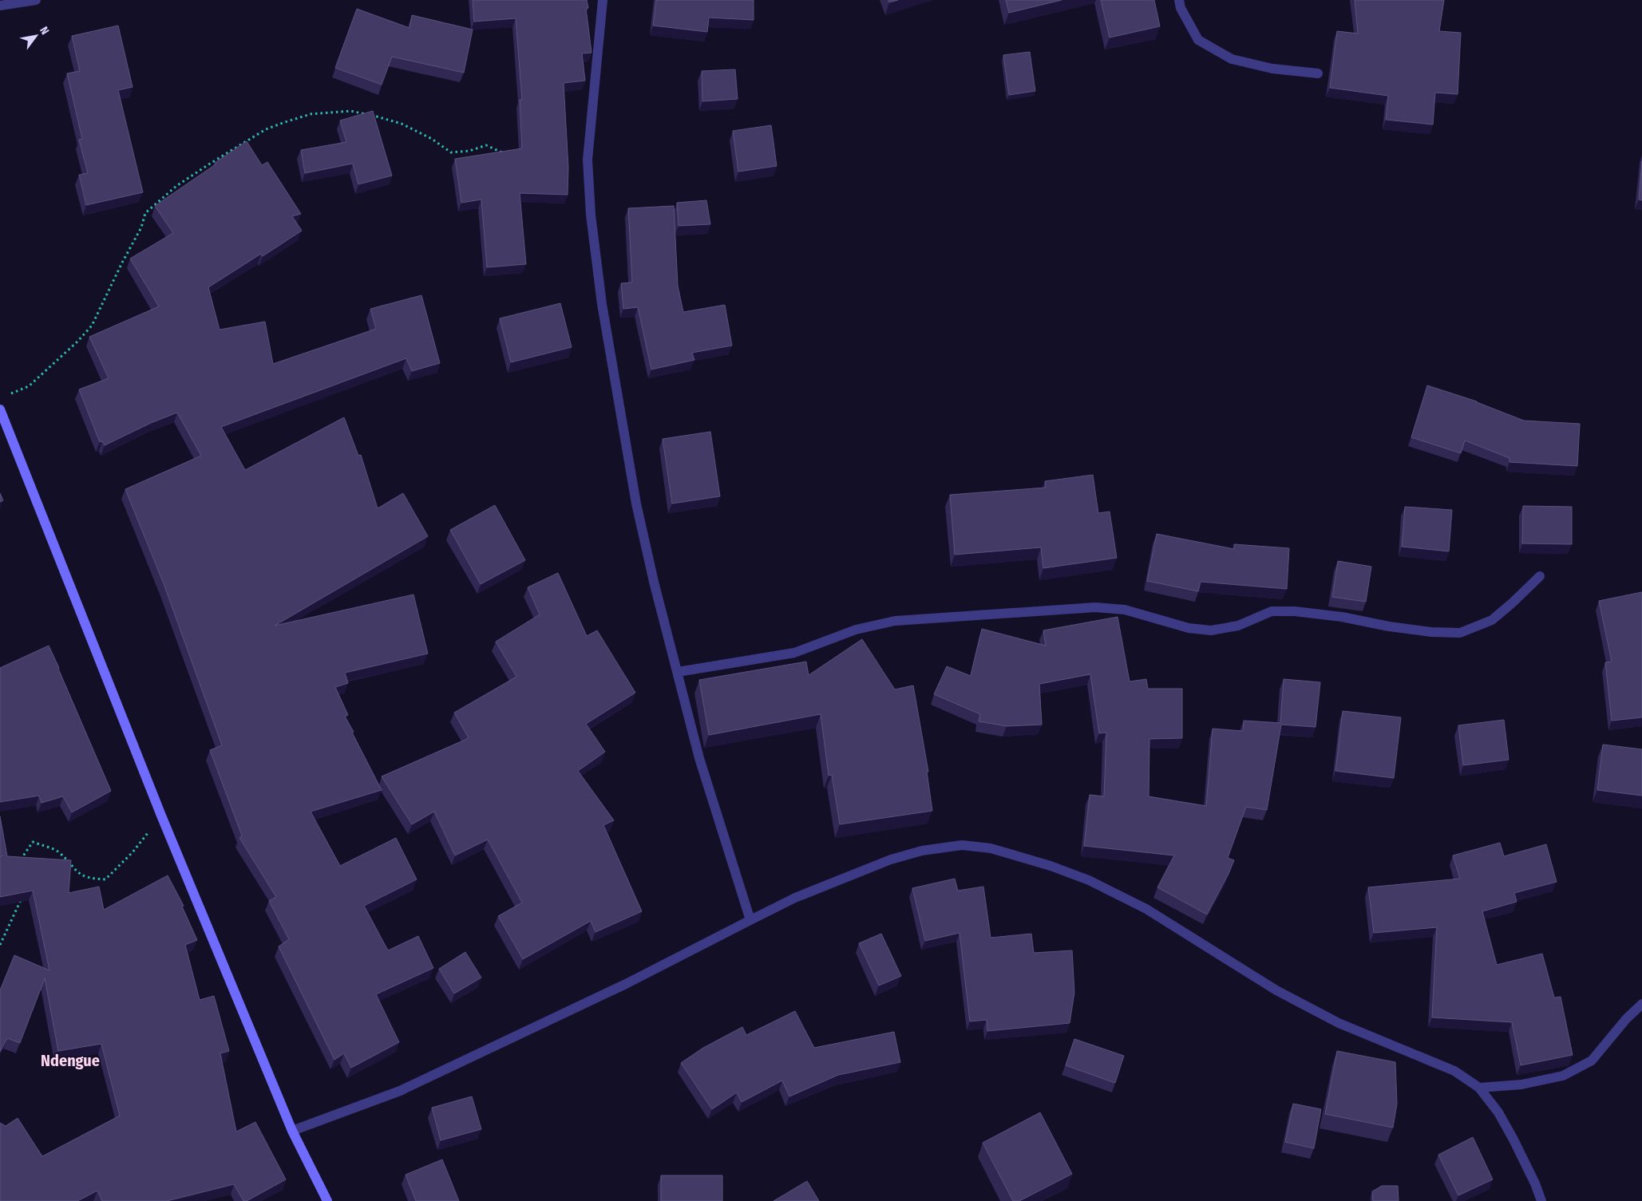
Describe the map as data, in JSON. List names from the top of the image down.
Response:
{
  "districts": ["Ndengue"],
  "north": "top right"
}
